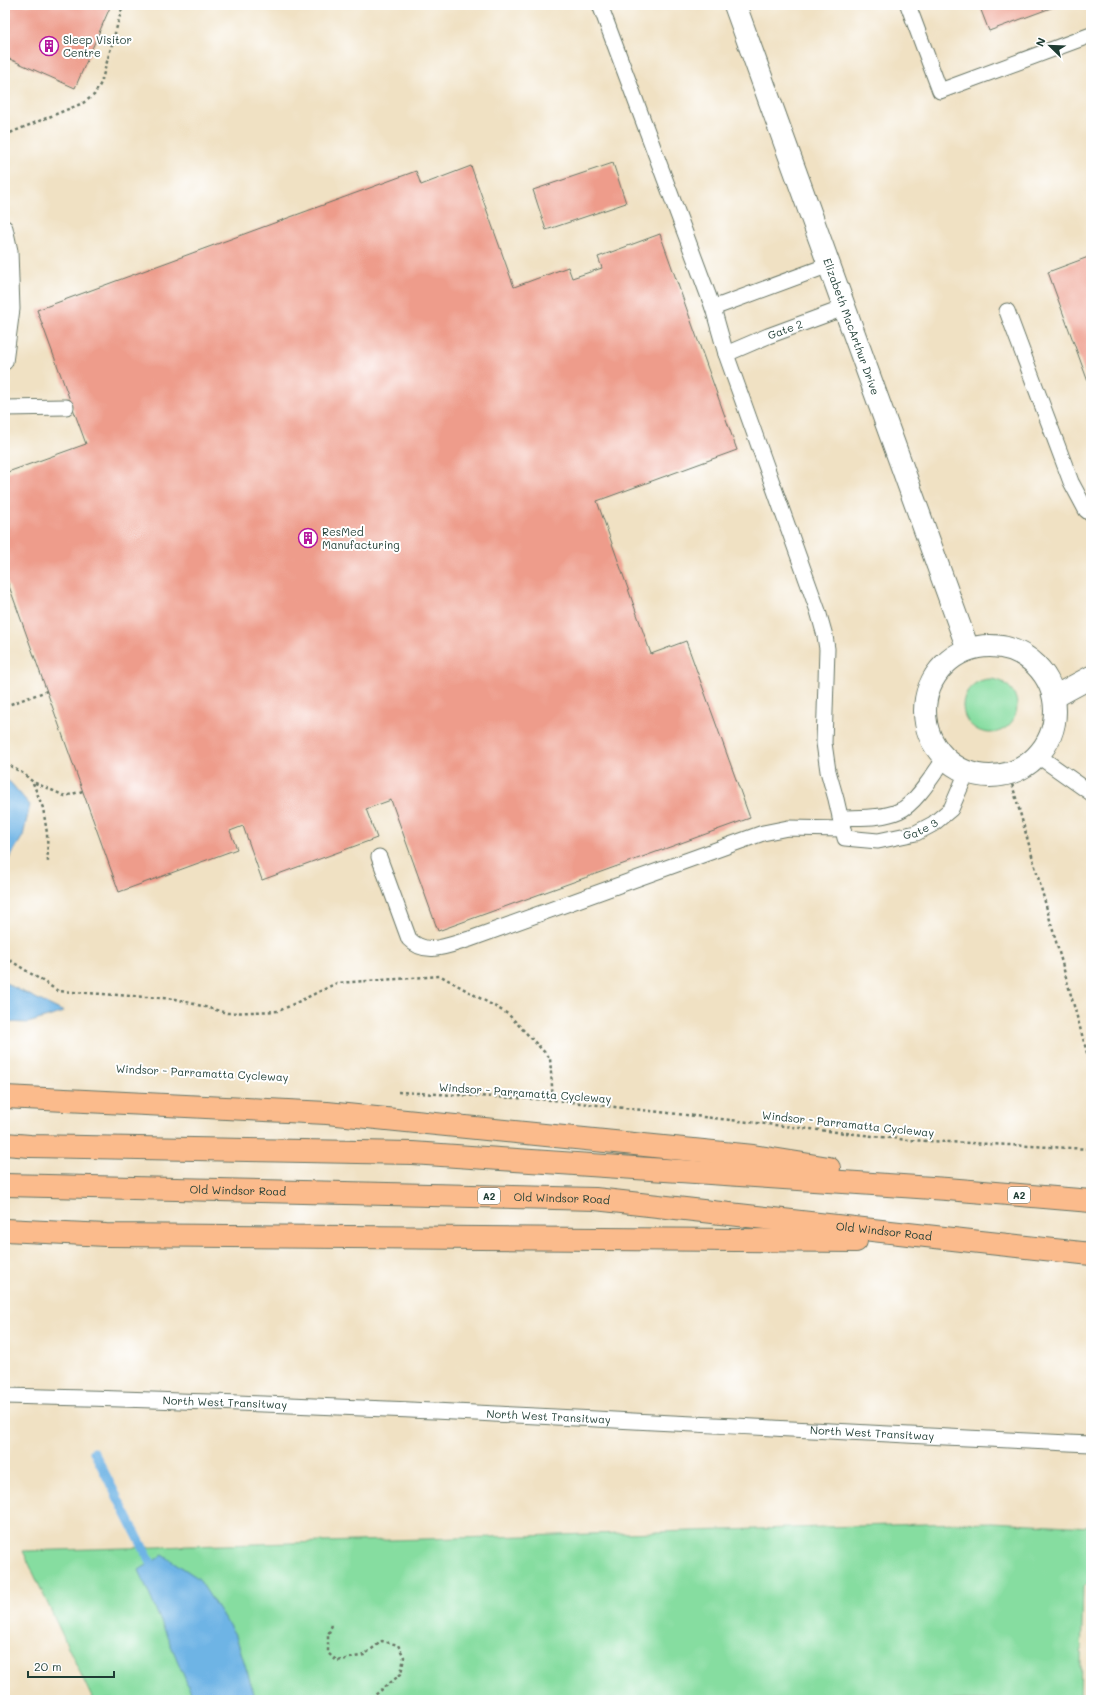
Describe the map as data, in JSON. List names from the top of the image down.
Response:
{
  "streets": {
    "highway": ["Old Windsor Road", "A2"],
    "street": ["Elizabeth MacArthur Drive"],
    "lane": ["Gate 2", "Gate 3", "North West Transitway"],
    "path": ["Windsor - Parramatta Cycleway"]
  },
  "crossings": [
    ["Elizabeth MacArthur Drive", "Gate 2"],
    ["Elizabeth MacArthur Drive", "Gate 3"]
  ],
  "places": {
    "building": ["Sleep Visitor Centre", "ResMed Manufacturing"]
  },
  "scale_bar": "20 m",
  "north": "top left"
}
